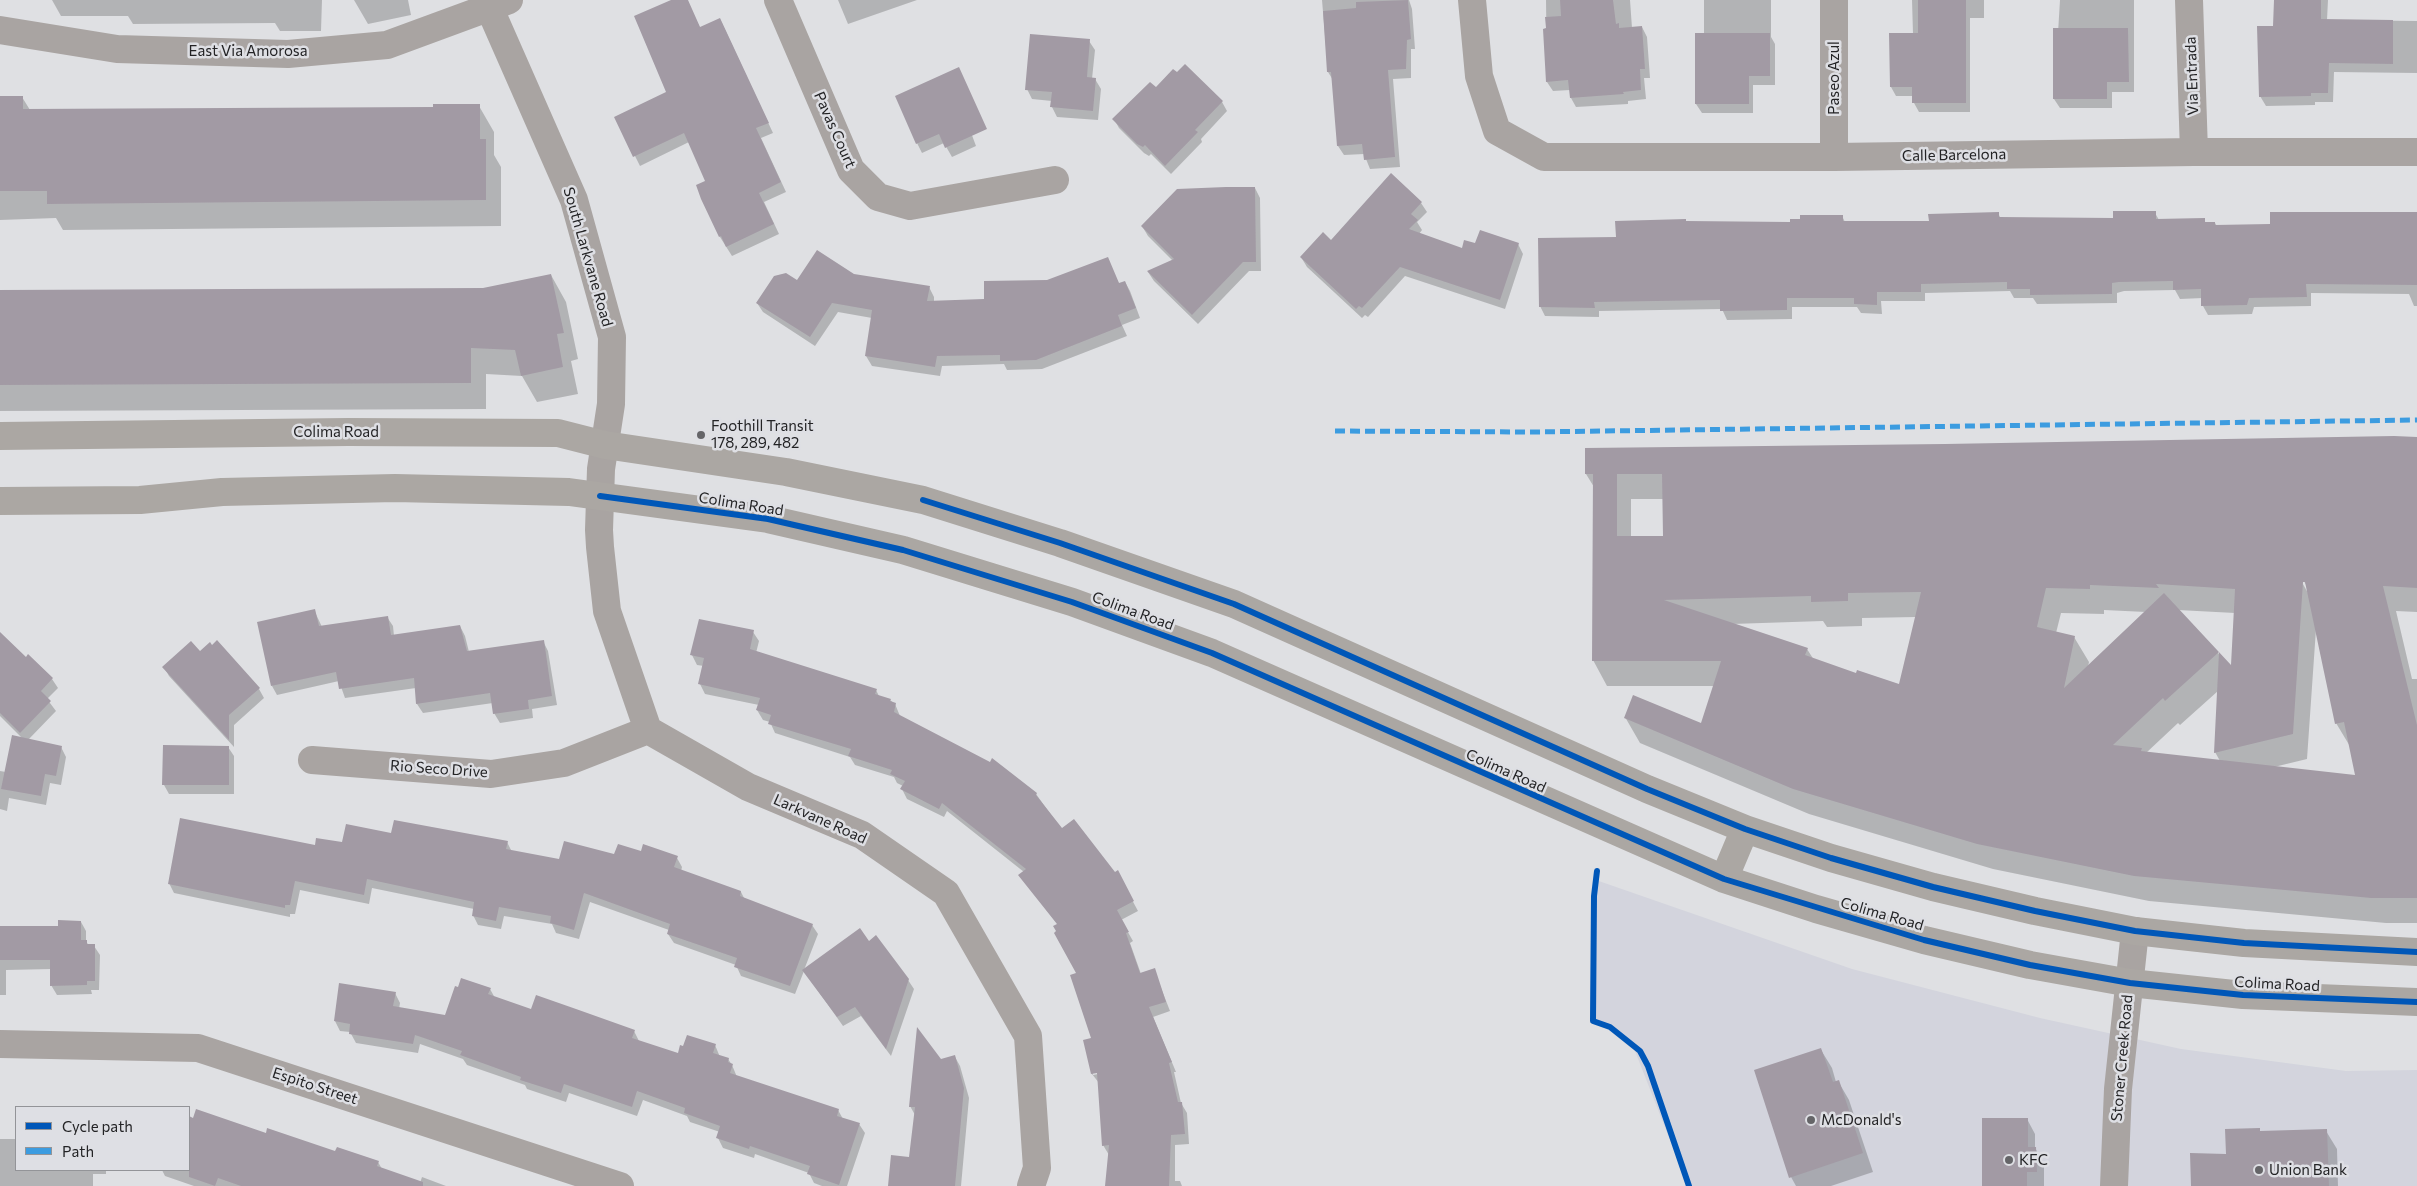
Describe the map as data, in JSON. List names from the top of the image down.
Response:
{
  "streets": {
    "main road": ["Colima Road"],
    "street": [
      "East Via Amorosa",
      "Via Entrada",
      "Paseo Azul",
      "Pavas Court",
      "Calle Barcelona",
      "South Larkvane Road",
      "Rio Seco Drive",
      "Larkvane Road",
      "Stoner Creek Road",
      "Espito Street"
    ]
  },
  "crossings": [
    ["East Via Amorosa", "South Larkvane Road"],
    ["Via Entrada", "Calle Barcelona"],
    ["Paseo Azul", "Calle Barcelona"],
    ["South Larkvane Road", "Colima Road"],
    ["Colima Road", "Stoner Creek Road"],
    ["Rio Seco Drive", "Larkvane Road"]
  ],
  "places": [
    "Foothill Transit 178, 289, 482",
    "McDonald's",
    "KFC",
    "Union Bank"
  ],
  "legend": ["Cycle path", "Path"]
}
